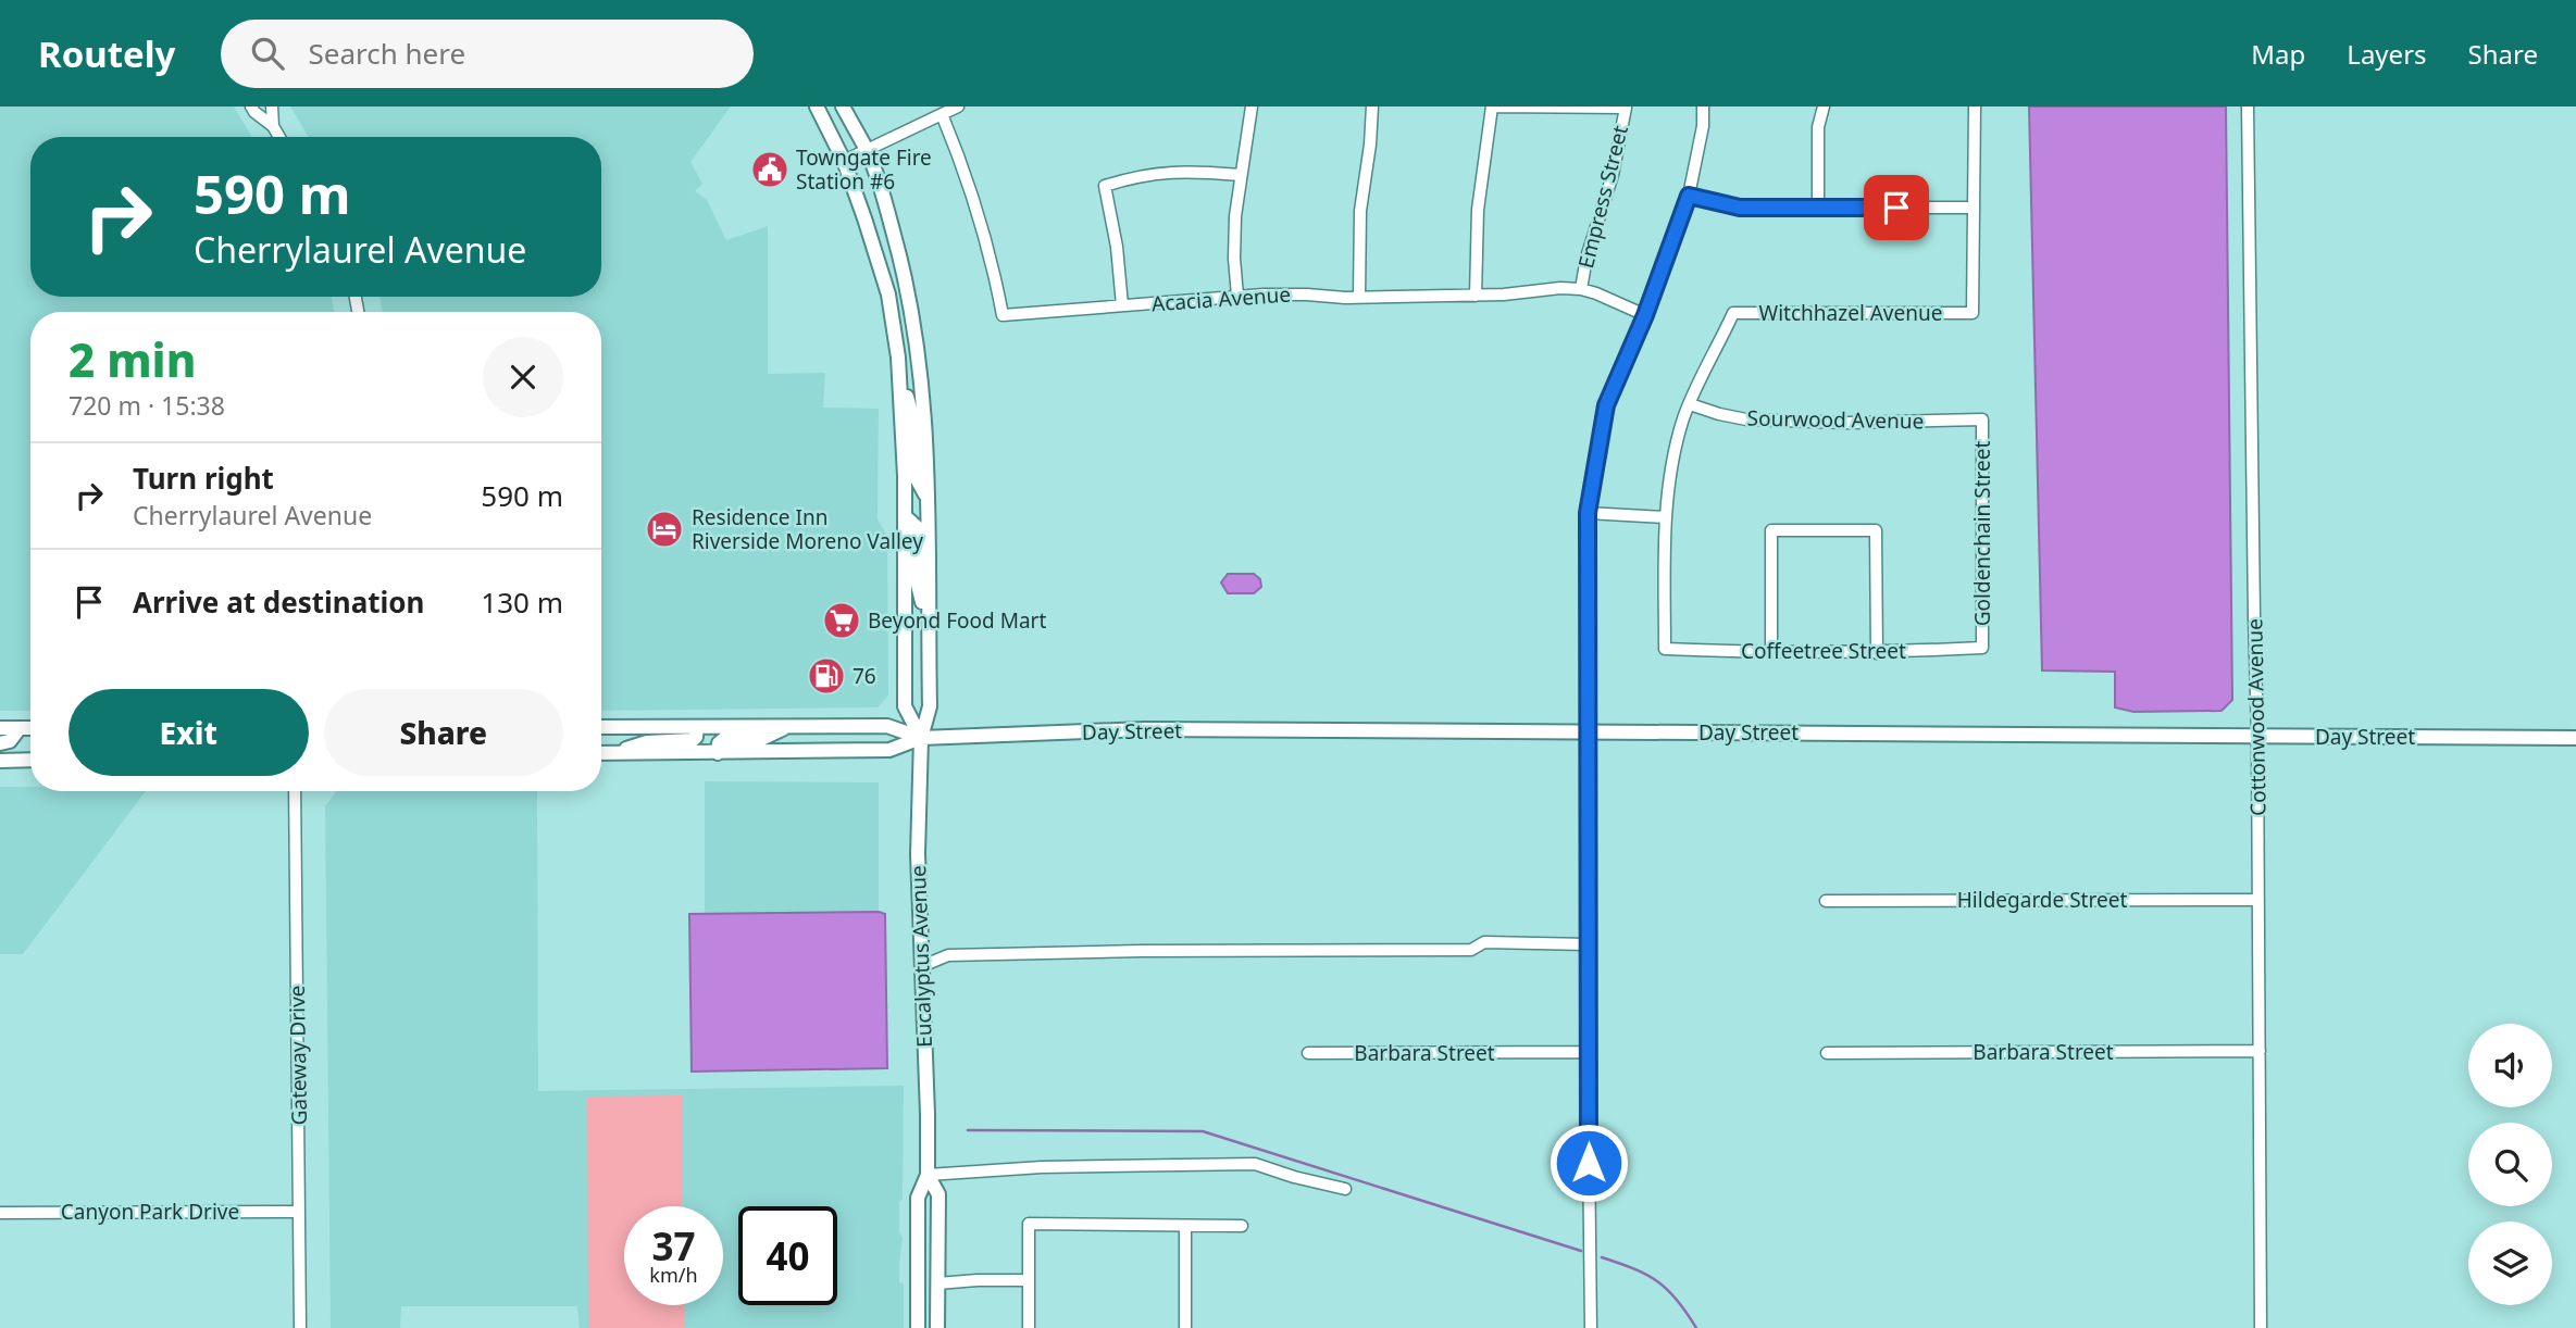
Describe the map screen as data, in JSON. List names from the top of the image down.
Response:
{
  "streets": {
    "main road": ["Day Street", "Eucalyptus Avenue"],
    "street": [
      "Empress Street",
      "Acacia Avenue",
      "Witchhazel Avenue",
      "Sourwood Avenue",
      "Goldenchain Street",
      "Coffeetree Street",
      "Cottonwood Avenue",
      "Hildegarde Street",
      "Barbara Street",
      "Gateway Drive",
      "Canyon Park Drive"
    ]
  },
  "crossings": [
    ["Empress Street", "Acacia Avenue"],
    ["Witchhazel Avenue", "Sourwood Avenue"],
    ["Witchhazel Avenue", "Coffeetree Street"],
    ["Sourwood Avenue", "Goldenchain Street"],
    ["Goldenchain Street", "Coffeetree Street"],
    ["Cottonwood Avenue", "Day Street"],
    ["Cottonwood Avenue", "Hildegarde Street"],
    ["Cottonwood Avenue", "Barbara Street"],
    ["Day Street", "Eucalyptus Avenue"],
    ["Gateway Drive", "Canyon Park Drive"]
  ],
  "places": {
    "public building": ["Towngate Fire Station #6"],
    "hotel": ["Residence Inn Riverside Moreno Valley"],
    "supermarket": ["Beyond Food Mart"],
    "fuel station": ["76"]
  },
  "page": {
    "header": "Routely",
    "search": "Search here",
    "nav": ["Map", "Layers", "Share"],
    "turn": ["590 m", "Cherrylaurel Avenue"],
    "heading": ["2 min", "720 m · 15:38"],
    "list": [
      {
        "name": "Turn right",
        "note": "Cherrylaurel Avenue",
        "value": "590 m"
      },
      {
        "name": "Arrive at destination",
        "value": "130 m"
      }
    ],
    "buttons": ["Exit", "Share"],
    "speed": "37 km/h",
    "limit": "40"
  }
}
